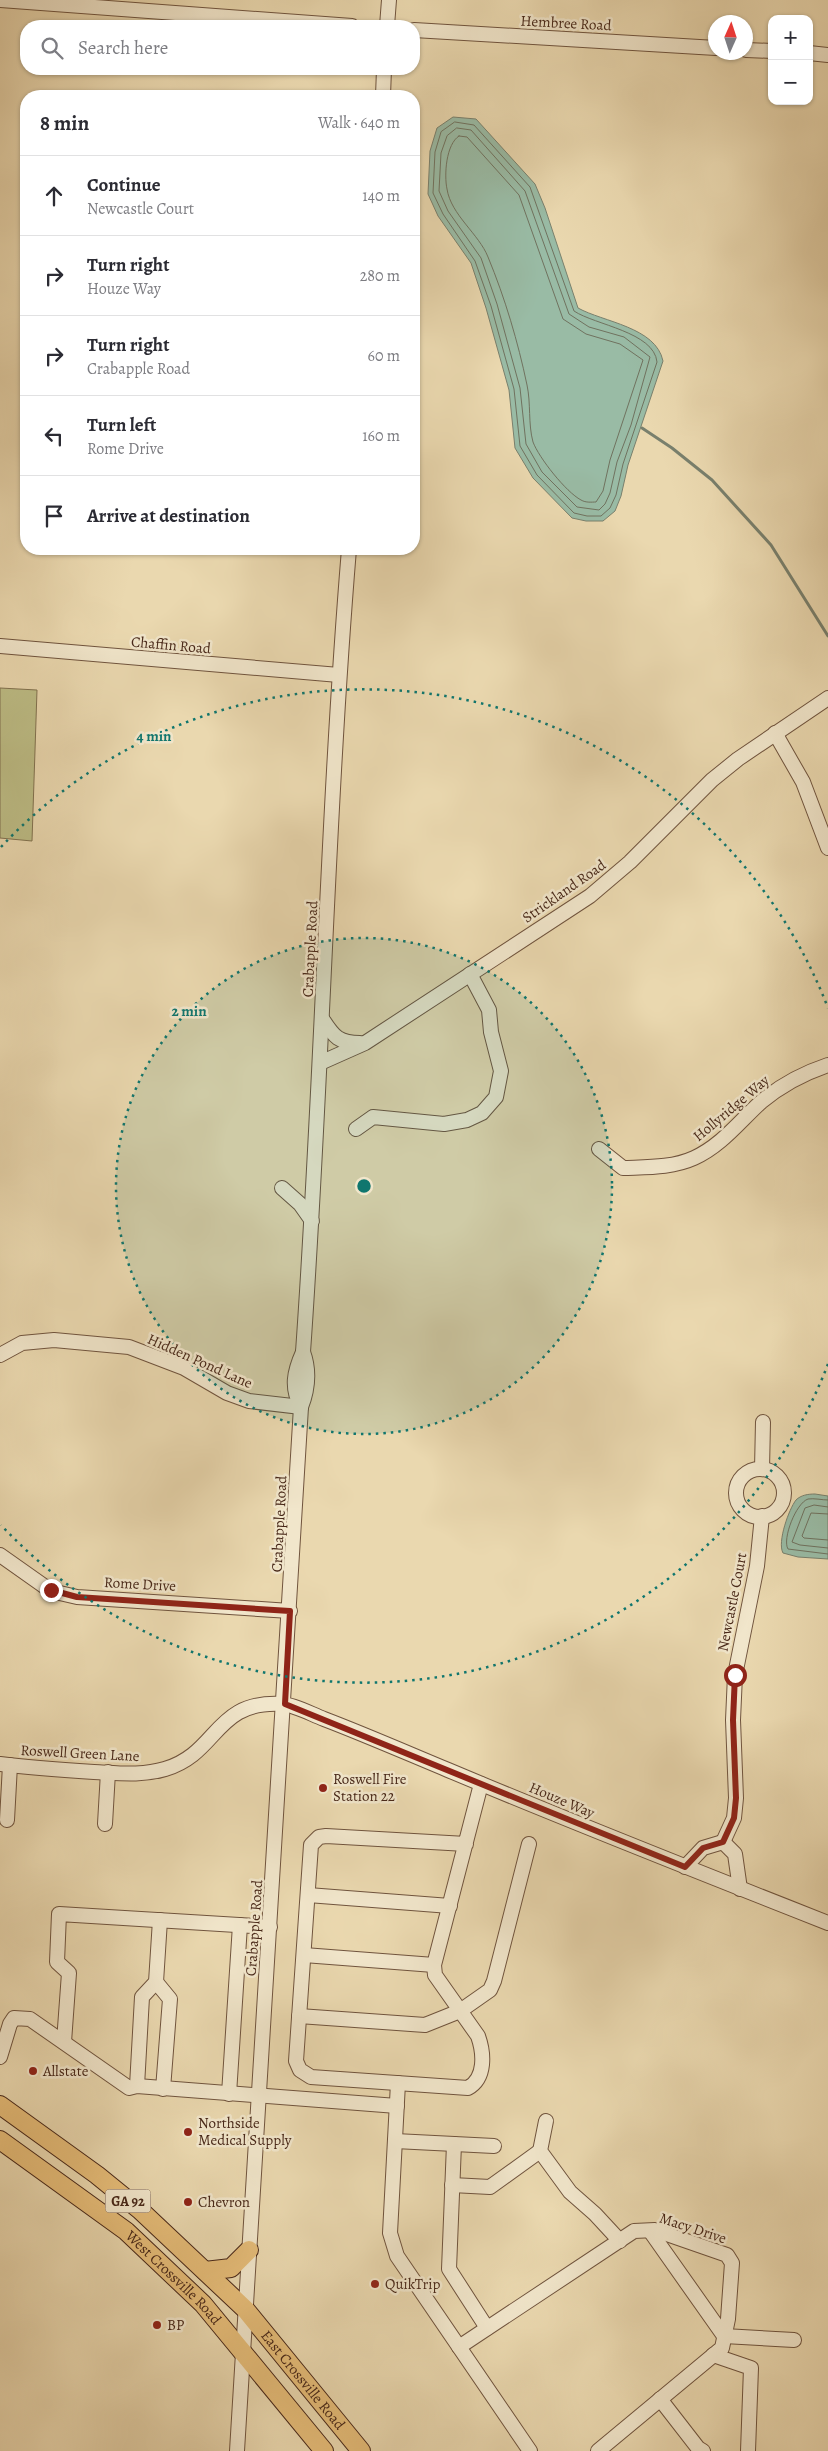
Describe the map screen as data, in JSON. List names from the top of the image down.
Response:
{
  "streets": {
    "main road": ["GA 92", "West Crossville Road", "East Crossville Road"],
    "street": [
      "Hembree Road",
      "Chaffin Road",
      "Strickland Road",
      "Crabapple Road",
      "Hollyridge Way",
      "Hidden Pond Lane",
      "Rome Drive",
      "Newcastle Court",
      "Roswell Green Lane",
      "Houze Way",
      "Macy Drive"
    ]
  },
  "crossings": [
    ["Chaffin Road", "Crabapple Road"],
    ["Strickland Road", "Crabapple Road"],
    ["Crabapple Road", "Hidden Pond Lane"],
    ["Crabapple Road", "Rome Drive"],
    ["Crabapple Road", "Roswell Green Lane"],
    ["Crabapple Road", "Houze Way"],
    ["Crabapple Road", "West Crossville Road"],
    ["Crabapple Road", "East Crossville Road"],
    ["Roswell Green Lane", "Houze Way"],
    ["West Crossville Road", "East Crossville Road"]
  ],
  "places": [
    "Roswell Fire Station 22",
    "Allstate",
    "Northside Medical Supply",
    "Chevron",
    "QuikTrip",
    "BP"
  ],
  "north": "top",
  "page": {
    "map_buttons": ["+", "−"],
    "search": "Search here",
    "heading": ["8 min", "Walk · 640 m"],
    "list": [
      ["Continue", "Newcastle Court", "140 m"],
      ["Turn right", "Houze Way", "280 m"],
      ["Turn right", "Crabapple Road", "60 m"],
      ["Turn left", "Rome Drive", "160 m"],
      "Arrive at destination"
    ]
  },
  "rings": ["4 min", "2 min"]
}
